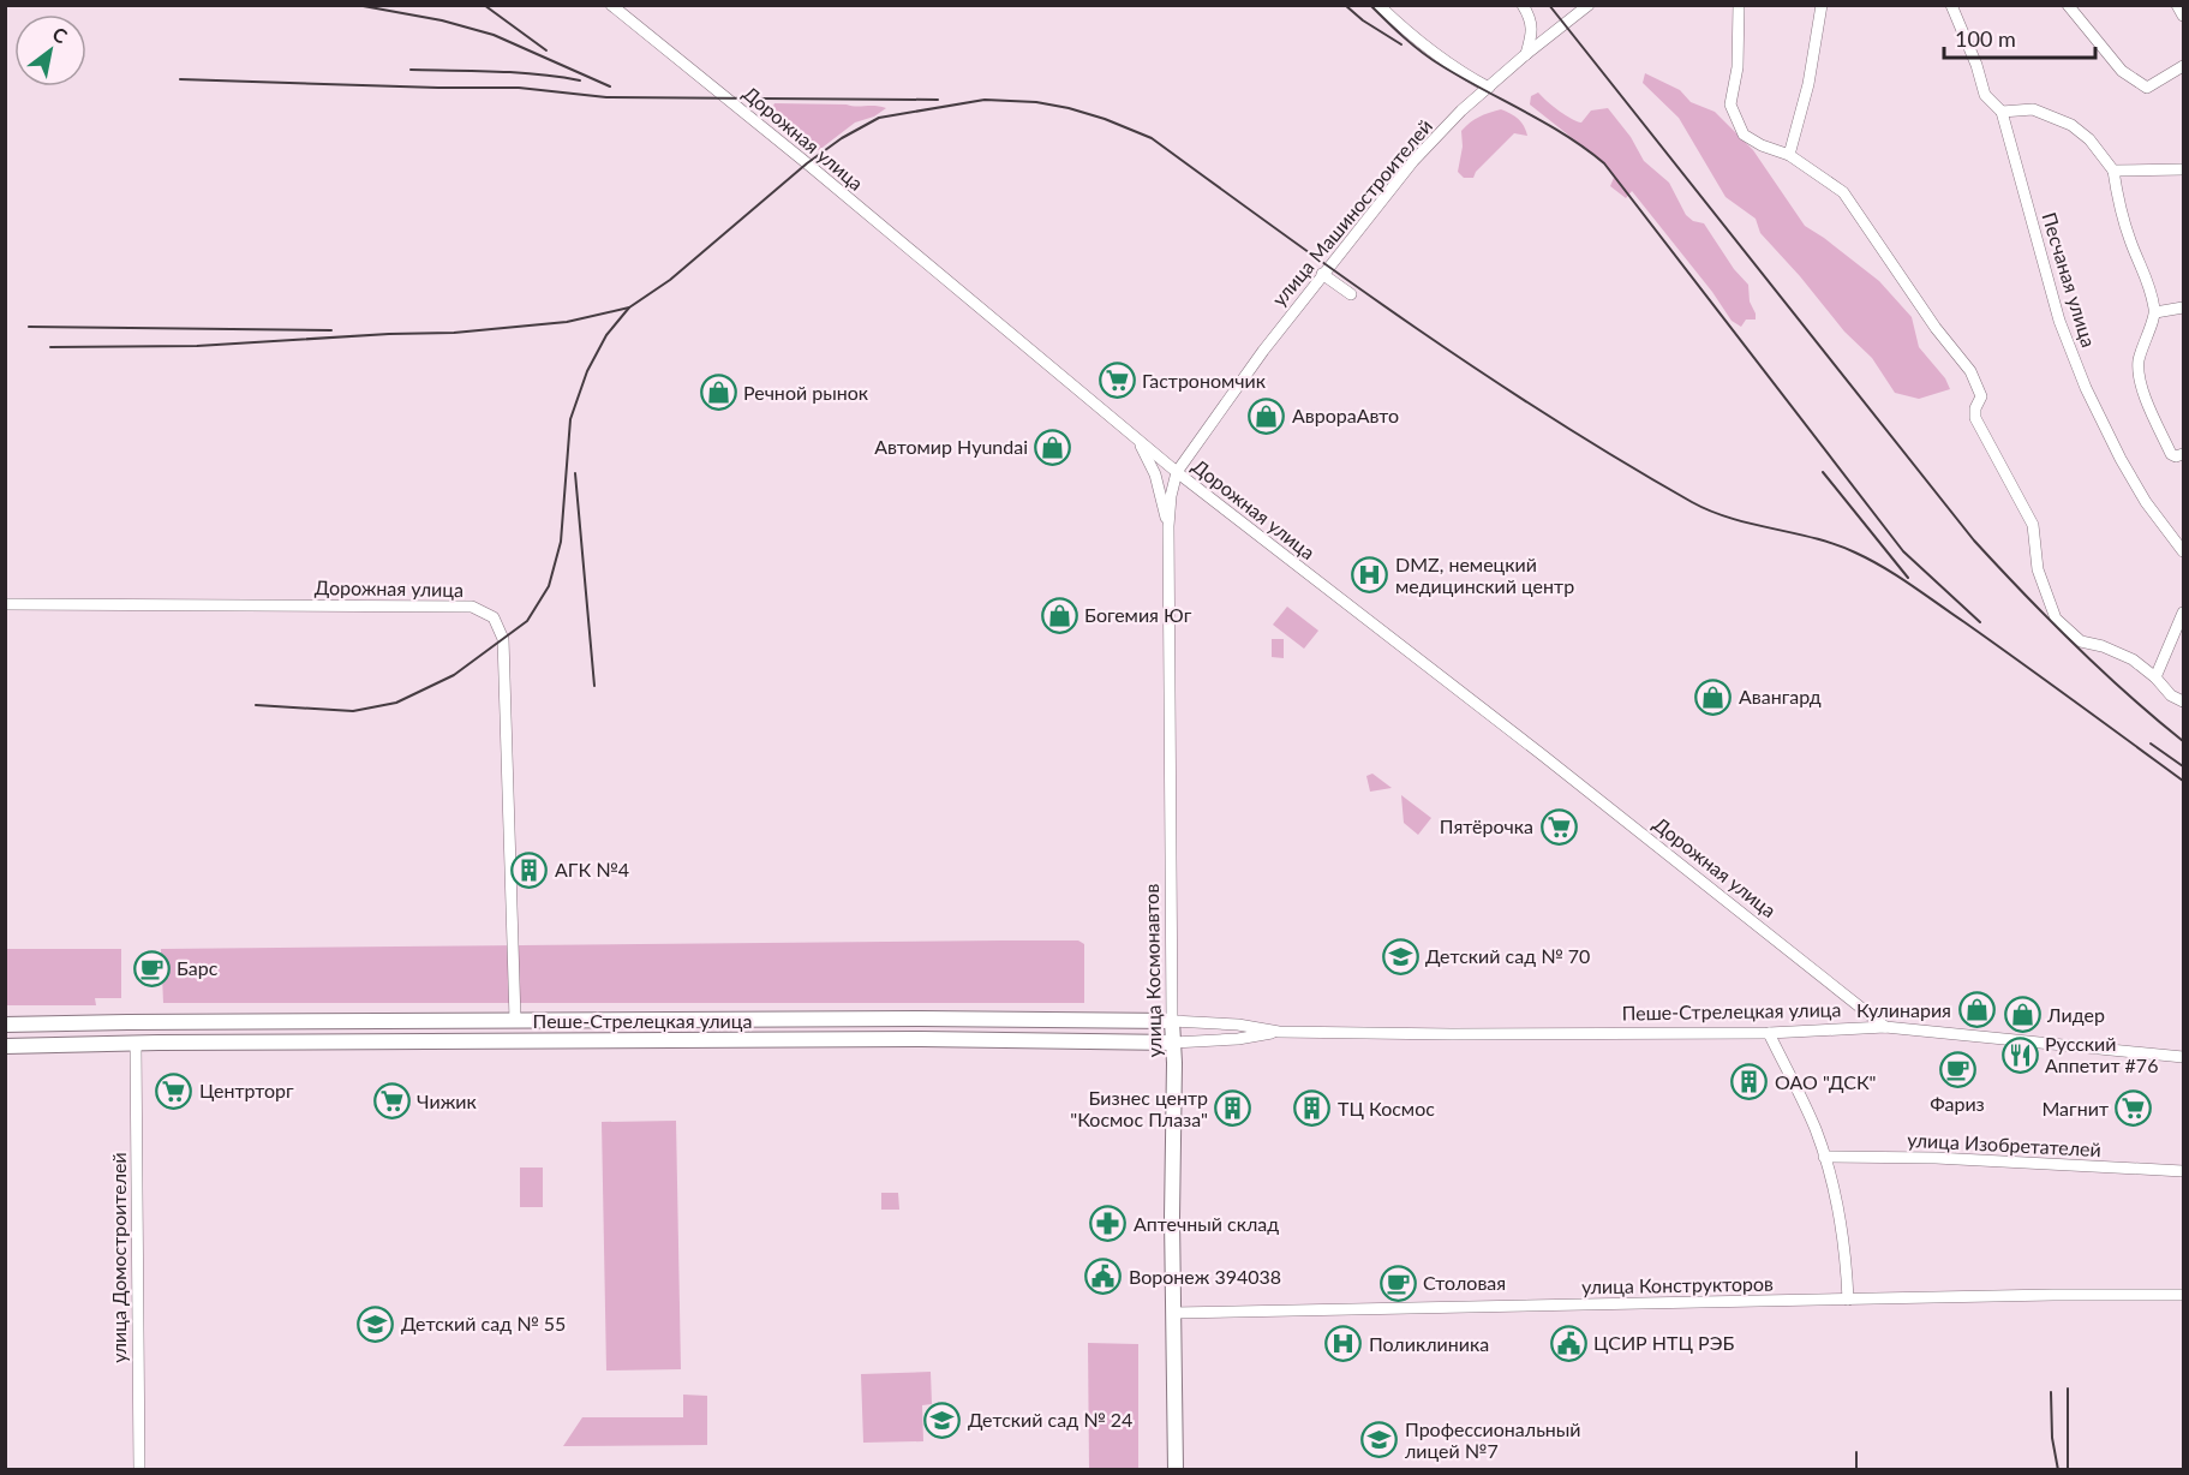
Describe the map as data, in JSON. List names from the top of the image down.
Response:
{
  "streets": {
    "main road": ["улица Космонавтов", "Пеше-Стрелецкая улица"],
    "street": [
      "Дорожная улица",
      "улица Машиностроителей",
      "Песчаная улица",
      "улица Изобретателей",
      "улица Домостроителей",
      "улица Конструкторов"
    ]
  },
  "crossings": [
    ["Дорожная улица", "улица Машиностроителей"],
    ["Дорожная улица", "улица Космонавтов"],
    ["Дорожная улица", "Пеше-Стрелецкая улица"],
    ["улица Машиностроителей", "улица Космонавтов"],
    ["улица Космонавтов", "Пеше-Стрелецкая улица"],
    ["улица Космонавтов", "улица Конструкторов"],
    ["Пеше-Стрелецкая улица", "улица Домостроителей"]
  ],
  "places": {
    "supermarket": [
      "Гастрономчик",
      "Пятёрочка",
      "Центрторг",
      "Чижик",
      "Магнит"
    ],
    "shop": [
      "Речной рынок",
      "АврораАвто",
      "Автомир Hyundai",
      "Богемия Юг",
      "Авангард",
      "Кулинария",
      "Лидер"
    ],
    "hospital": ["DMZ, немецкий медицинский центр", "Поликлиника"],
    "building": [
      "АГК №4",
      "ОАО \"ДСК\"",
      "Бизнес центр \"Космос Плаза\"",
      "ТЦ Космос"
    ],
    "school or university": [
      "Детский сад № 70",
      "Детский сад № 55",
      "Детский сад № 24",
      "Профессиональный лицей №7"
    ],
    "cafe": ["Барс", "Фариз", "Столовая"],
    "restaurant": ["Русский Аппетит #76"],
    "pharmacy": ["Аптечный склад"],
    "public building": ["Воронеж 394038", "ЦСИР НТЦ РЭБ"]
  },
  "scale_bar": "100 m",
  "north": "top right"
}
